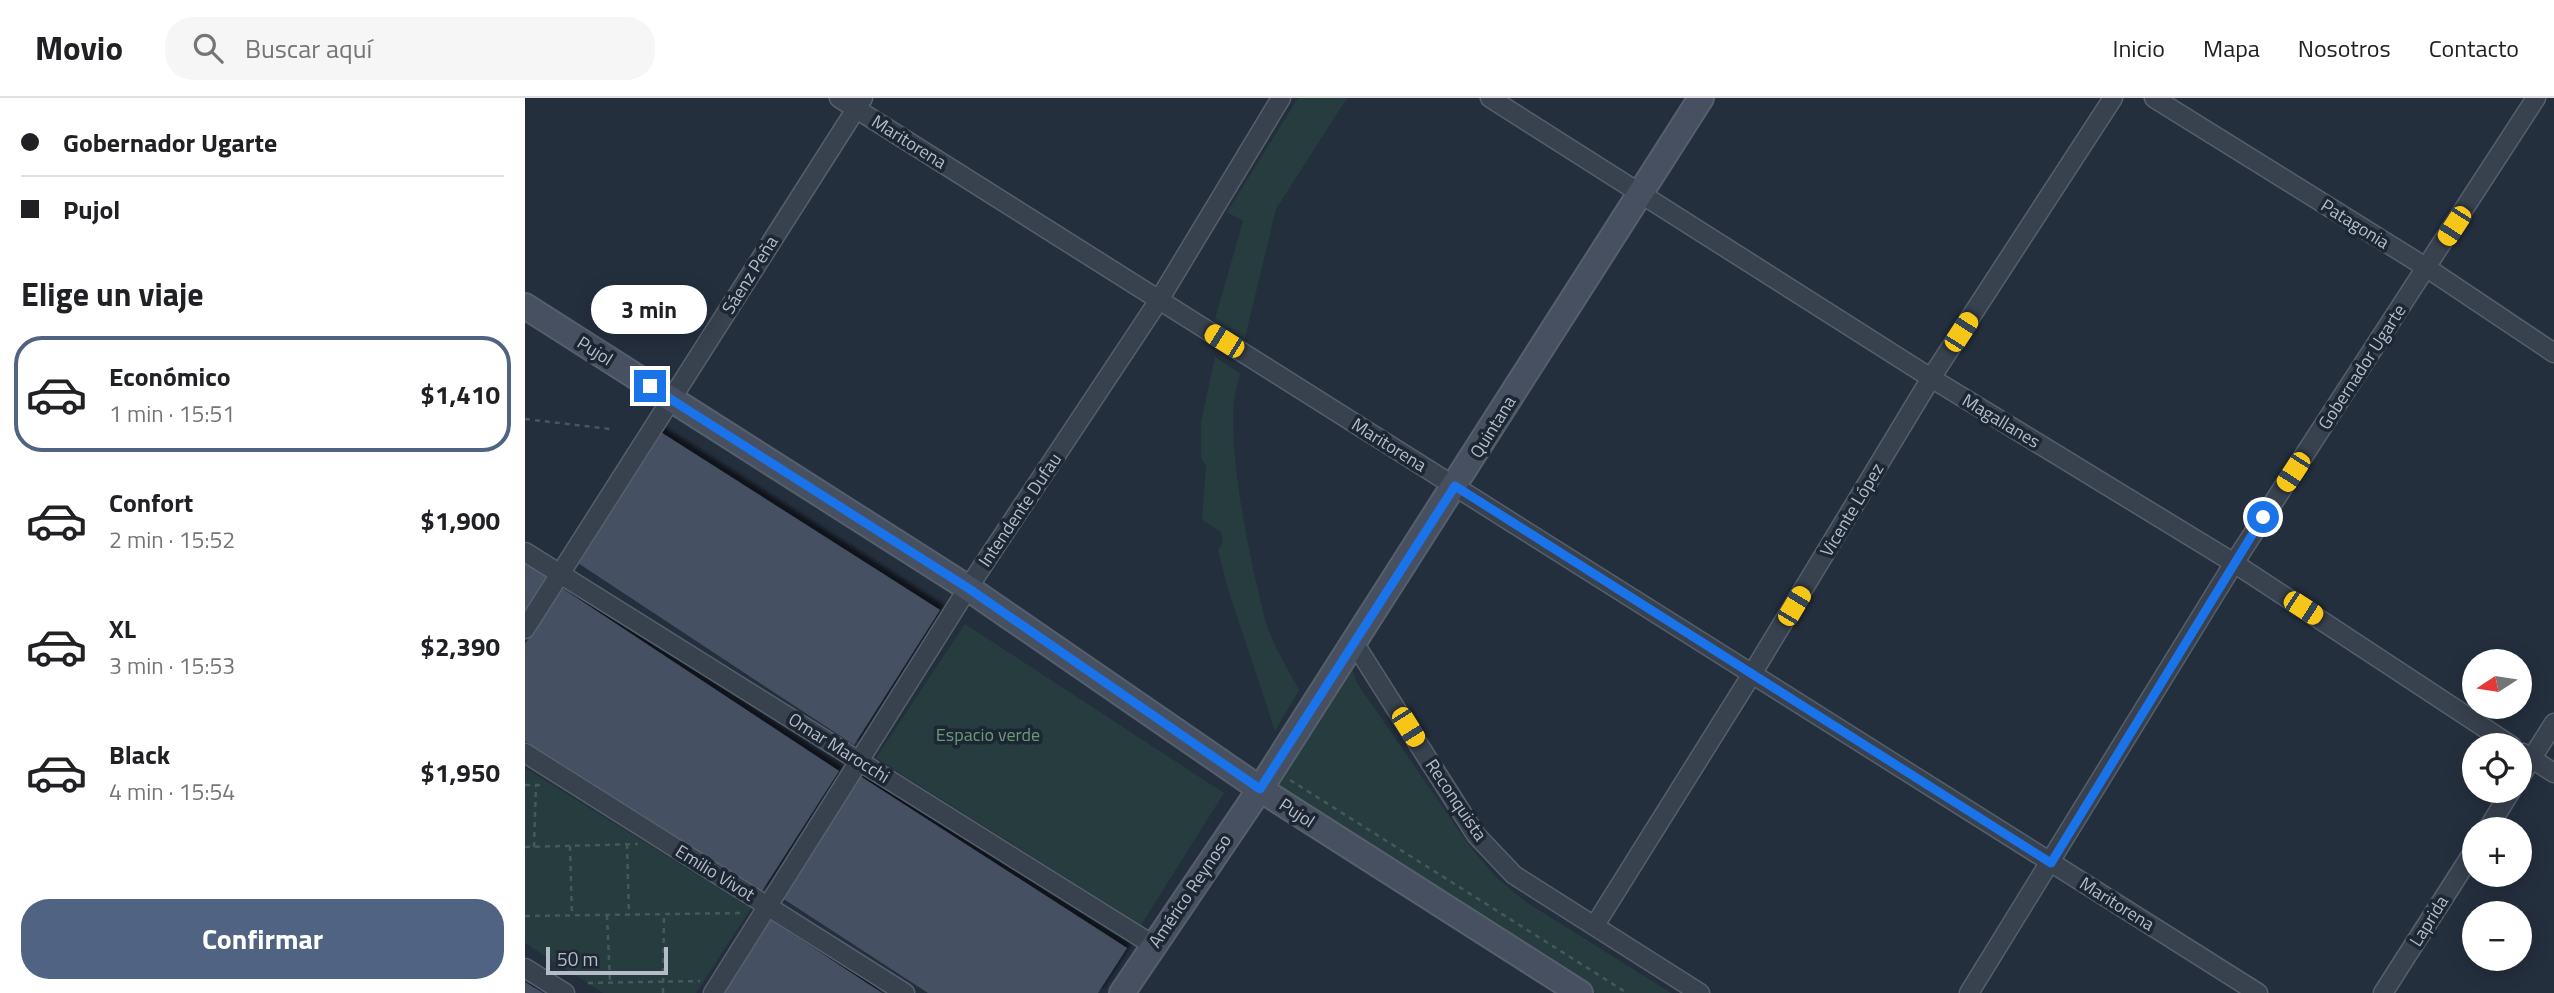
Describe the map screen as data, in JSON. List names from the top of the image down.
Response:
{
  "streets": {
    "main road": ["Pujol", "Quintana", "Américo Reynoso"],
    "street": [
      "Maritorena",
      "Patagonia",
      "Sáenz Peña",
      "Gobernador Ugarte",
      "Magallanes",
      "Intendente Dufau",
      "Vicente López",
      "Omar Marocchi",
      "Reconquista",
      "Emilio Vivot",
      "Laprida"
    ]
  },
  "crossings": [
    ["Maritorena", "Sáenz Peña"],
    ["Maritorena", "Gobernador Ugarte"],
    ["Maritorena", "Quintana"],
    ["Maritorena", "Intendente Dufau"],
    ["Maritorena", "Vicente López"],
    ["Patagonia", "Gobernador Ugarte"],
    ["Sáenz Peña", "Pujol"],
    ["Sáenz Peña", "Omar Marocchi"],
    ["Pujol", "Quintana"],
    ["Pujol", "Intendente Dufau"],
    ["Pujol", "Américo Reynoso"],
    ["Gobernador Ugarte", "Magallanes"],
    ["Magallanes", "Quintana"],
    ["Magallanes", "Vicente López"],
    ["Quintana", "Reconquista"],
    ["Quintana", "Américo Reynoso"],
    ["Intendente Dufau", "Omar Marocchi"],
    ["Intendente Dufau", "Emilio Vivot"],
    ["Vicente López", "Reconquista"],
    ["Omar Marocchi", "Américo Reynoso"]
  ],
  "parks": ["Espacio verde"],
  "scale_bar": "50 m",
  "north": "left",
  "page": {
    "header": "Movio",
    "search": "Buscar aquí",
    "nav": [
      "Inicio",
      "Mapa",
      "Nosotros",
      "Contacto"
    ],
    "banner": ["Gobernador Ugarte", "Pujol"],
    "heading": "Elige un viaje",
    "bubble": "3 min",
    "list": [
      {
        "name": "Económico",
        "note": "1 min · 15:51",
        "value": "$1,410"
      },
      {
        "name": "Confort",
        "note": "2 min · 15:52",
        "value": "$1,900"
      },
      {
        "name": "XL",
        "note": "3 min · 15:53",
        "value": "$2,390"
      },
      {
        "name": "Black",
        "note": "4 min · 15:54",
        "value": "$1,950"
      }
    ],
    "map_buttons": ["+", "−"],
    "buttons": "Confirmar",
    "scale": "50 m"
  }
}
